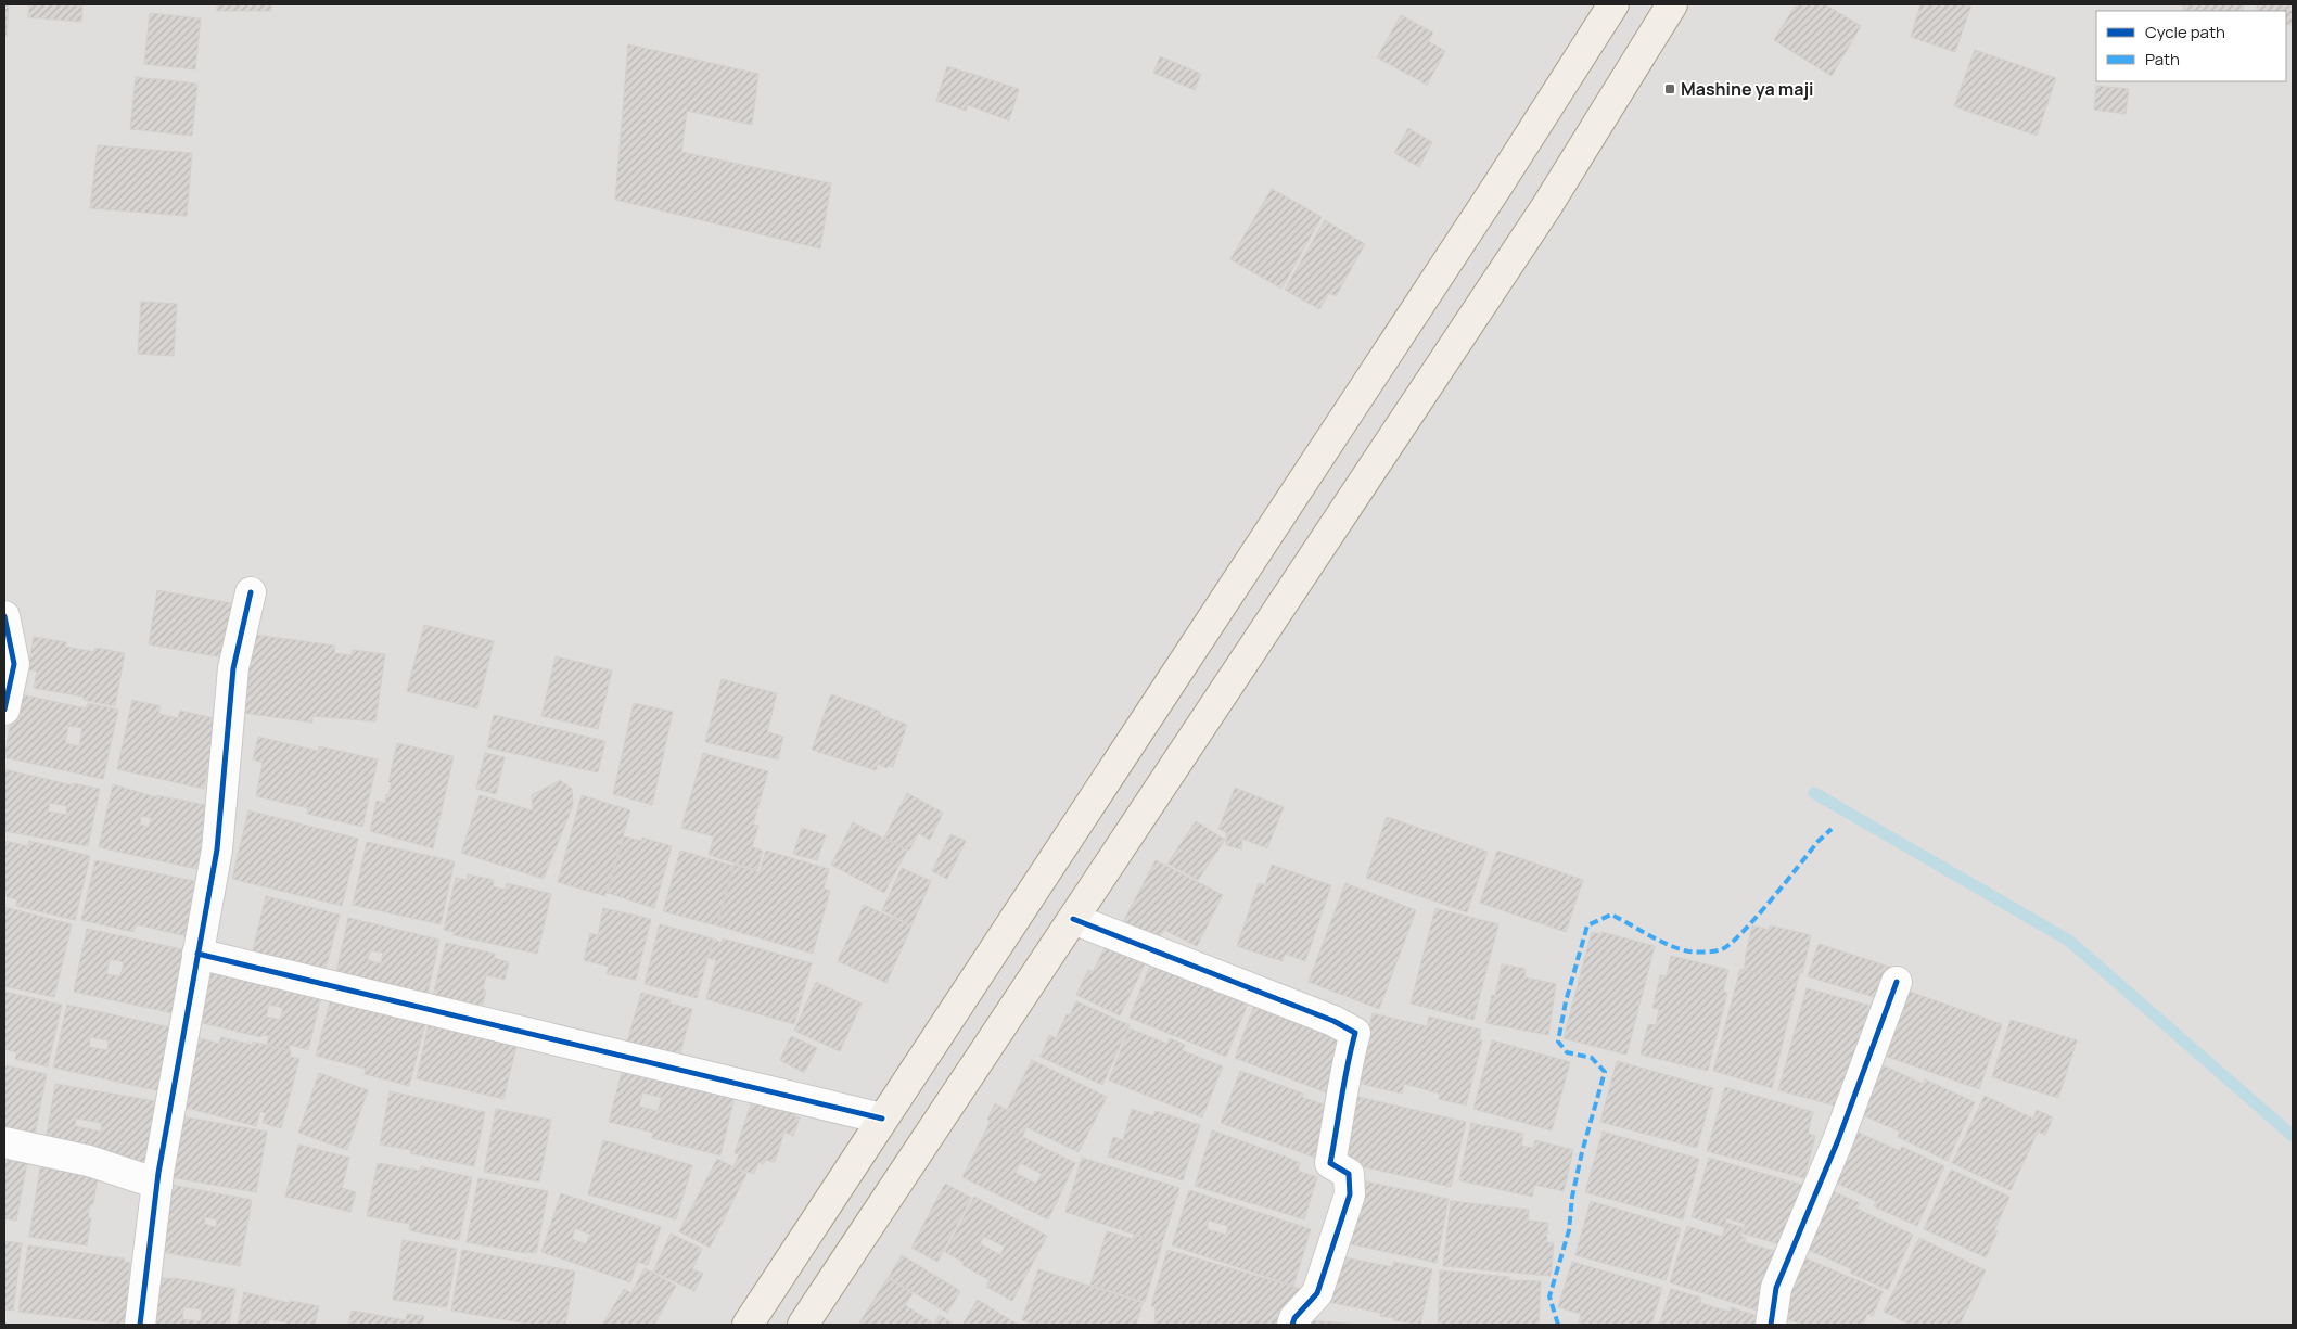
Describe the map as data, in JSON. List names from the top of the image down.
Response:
{
  "places": {
    "transit": ["Mashine ya maji"]
  },
  "legend": ["Cycle path", "Path"]
}
